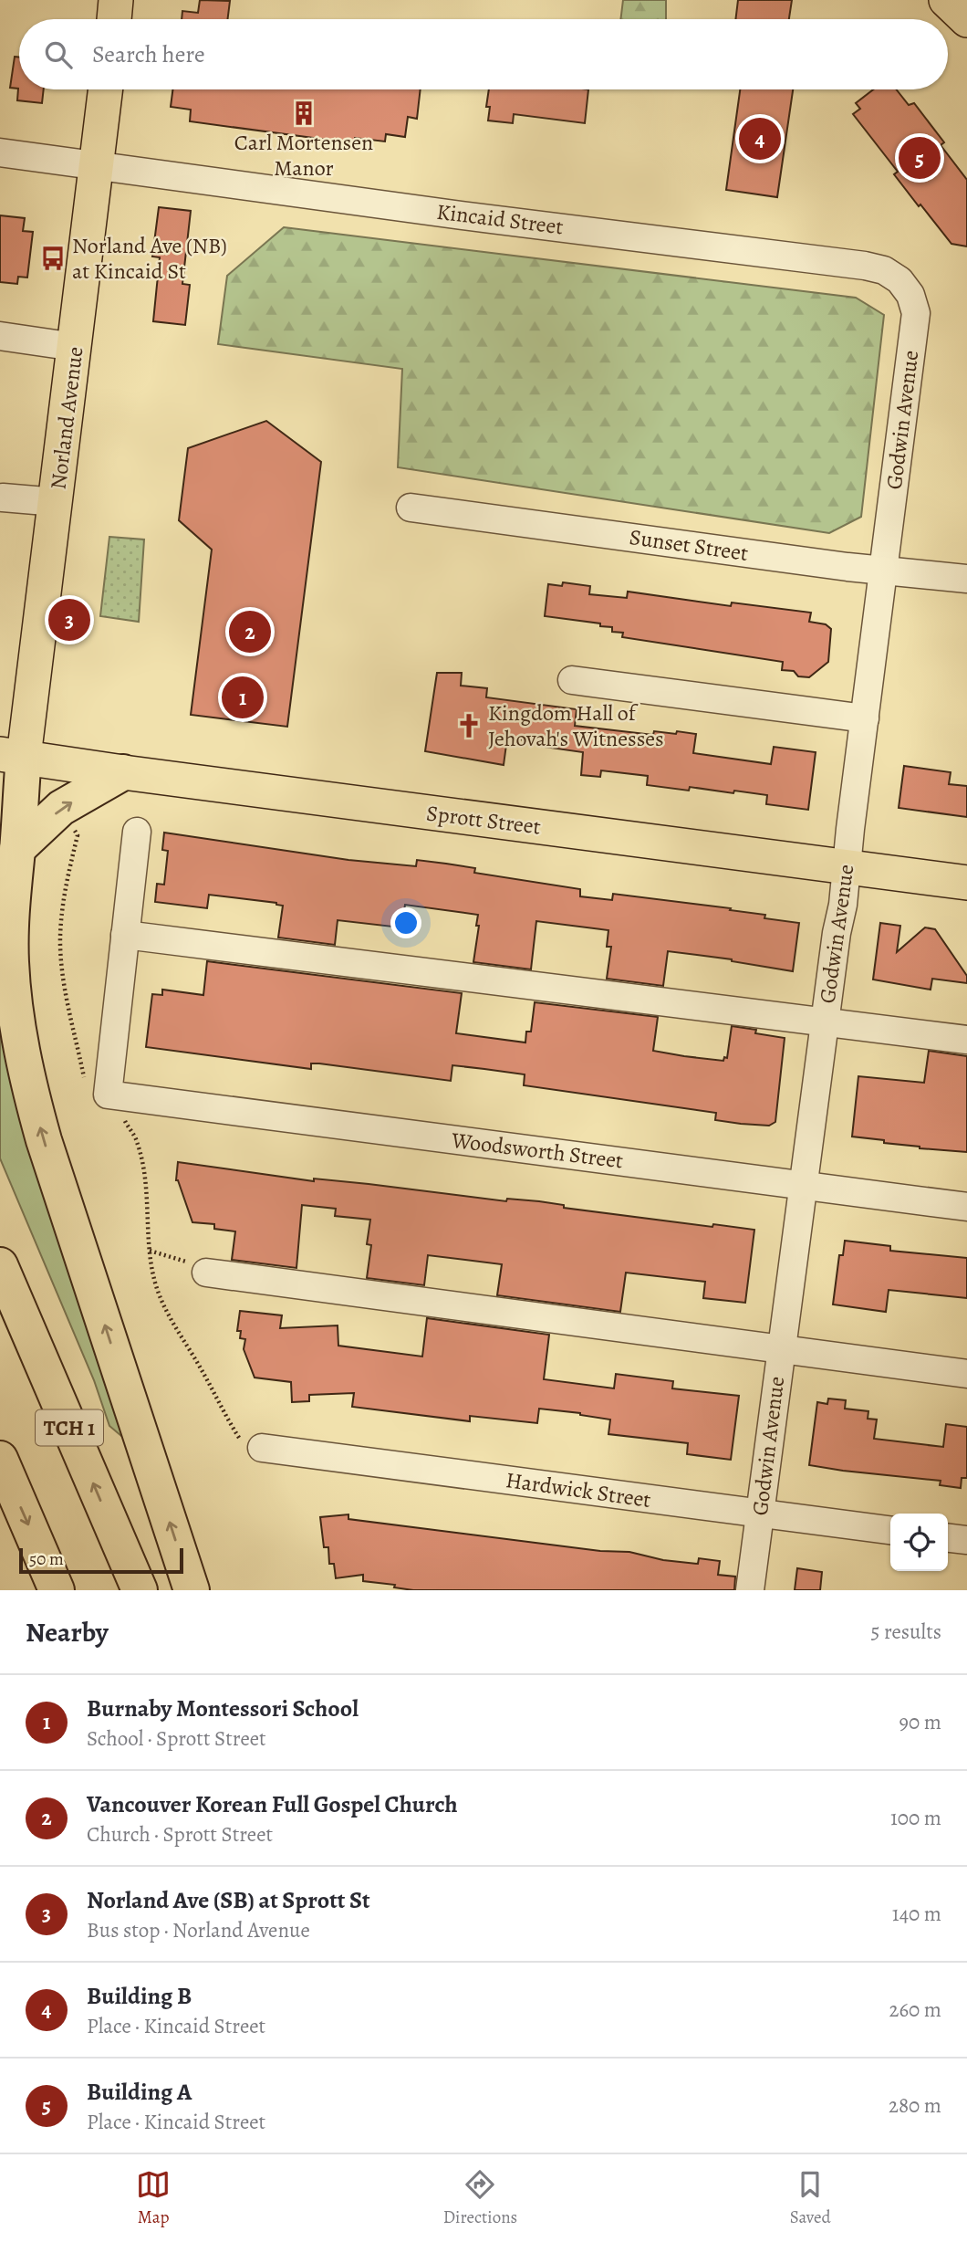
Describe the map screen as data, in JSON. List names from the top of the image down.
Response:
{
  "streets": {
    "highway": ["TCH 1"],
    "main road": ["Norland Avenue", "Sprott Street"],
    "street": [
      "Kincaid Street",
      "Godwin Avenue",
      "Sunset Street",
      "Woodsworth Street",
      "Hardwick Street"
    ]
  },
  "crossings": [
    ["Kincaid Street", "Norland Avenue"],
    ["Kincaid Street", "Godwin Avenue"],
    ["Norland Avenue", "Sprott Street"],
    ["Godwin Avenue", "Sunset Street"],
    ["Godwin Avenue", "Sprott Street"],
    ["Godwin Avenue", "Woodsworth Street"],
    ["Godwin Avenue", "Hardwick Street"]
  ],
  "places": {
    "building": ["Carl Mortensen Manor"],
    "bus stop": ["Norland Ave (NB) at Kincaid St"],
    "church": ["Kingdom Hall of Jehovah's Witnesses"]
  },
  "scale_bar": "50 m",
  "page": {
    "search": "Search here",
    "pins": [
      "4",
      "5",
      "3",
      "2",
      "1"
    ],
    "scale": "50 m",
    "heading": ["Nearby", "5 results"],
    "list": [
      {
        "mark": "1",
        "name": "Burnaby Montessori School",
        "note": "School · Sprott Street",
        "value": "90 m"
      },
      {
        "mark": "2",
        "name": "Vancouver Korean Full Gospel Church",
        "note": "Church · Sprott Street",
        "value": "100 m"
      },
      {
        "mark": "3",
        "name": "Norland Ave (SB) at Sprott St",
        "note": "Bus stop · Norland Avenue",
        "value": "140 m"
      },
      {
        "mark": "4",
        "name": "Building B",
        "note": "Place · Kincaid Street",
        "value": "260 m"
      },
      {
        "mark": "5",
        "name": "Building A",
        "note": "Place · Kincaid Street",
        "value": "280 m"
      }
    ],
    "nav": ["Map", "Directions", "Saved"]
  }
}
